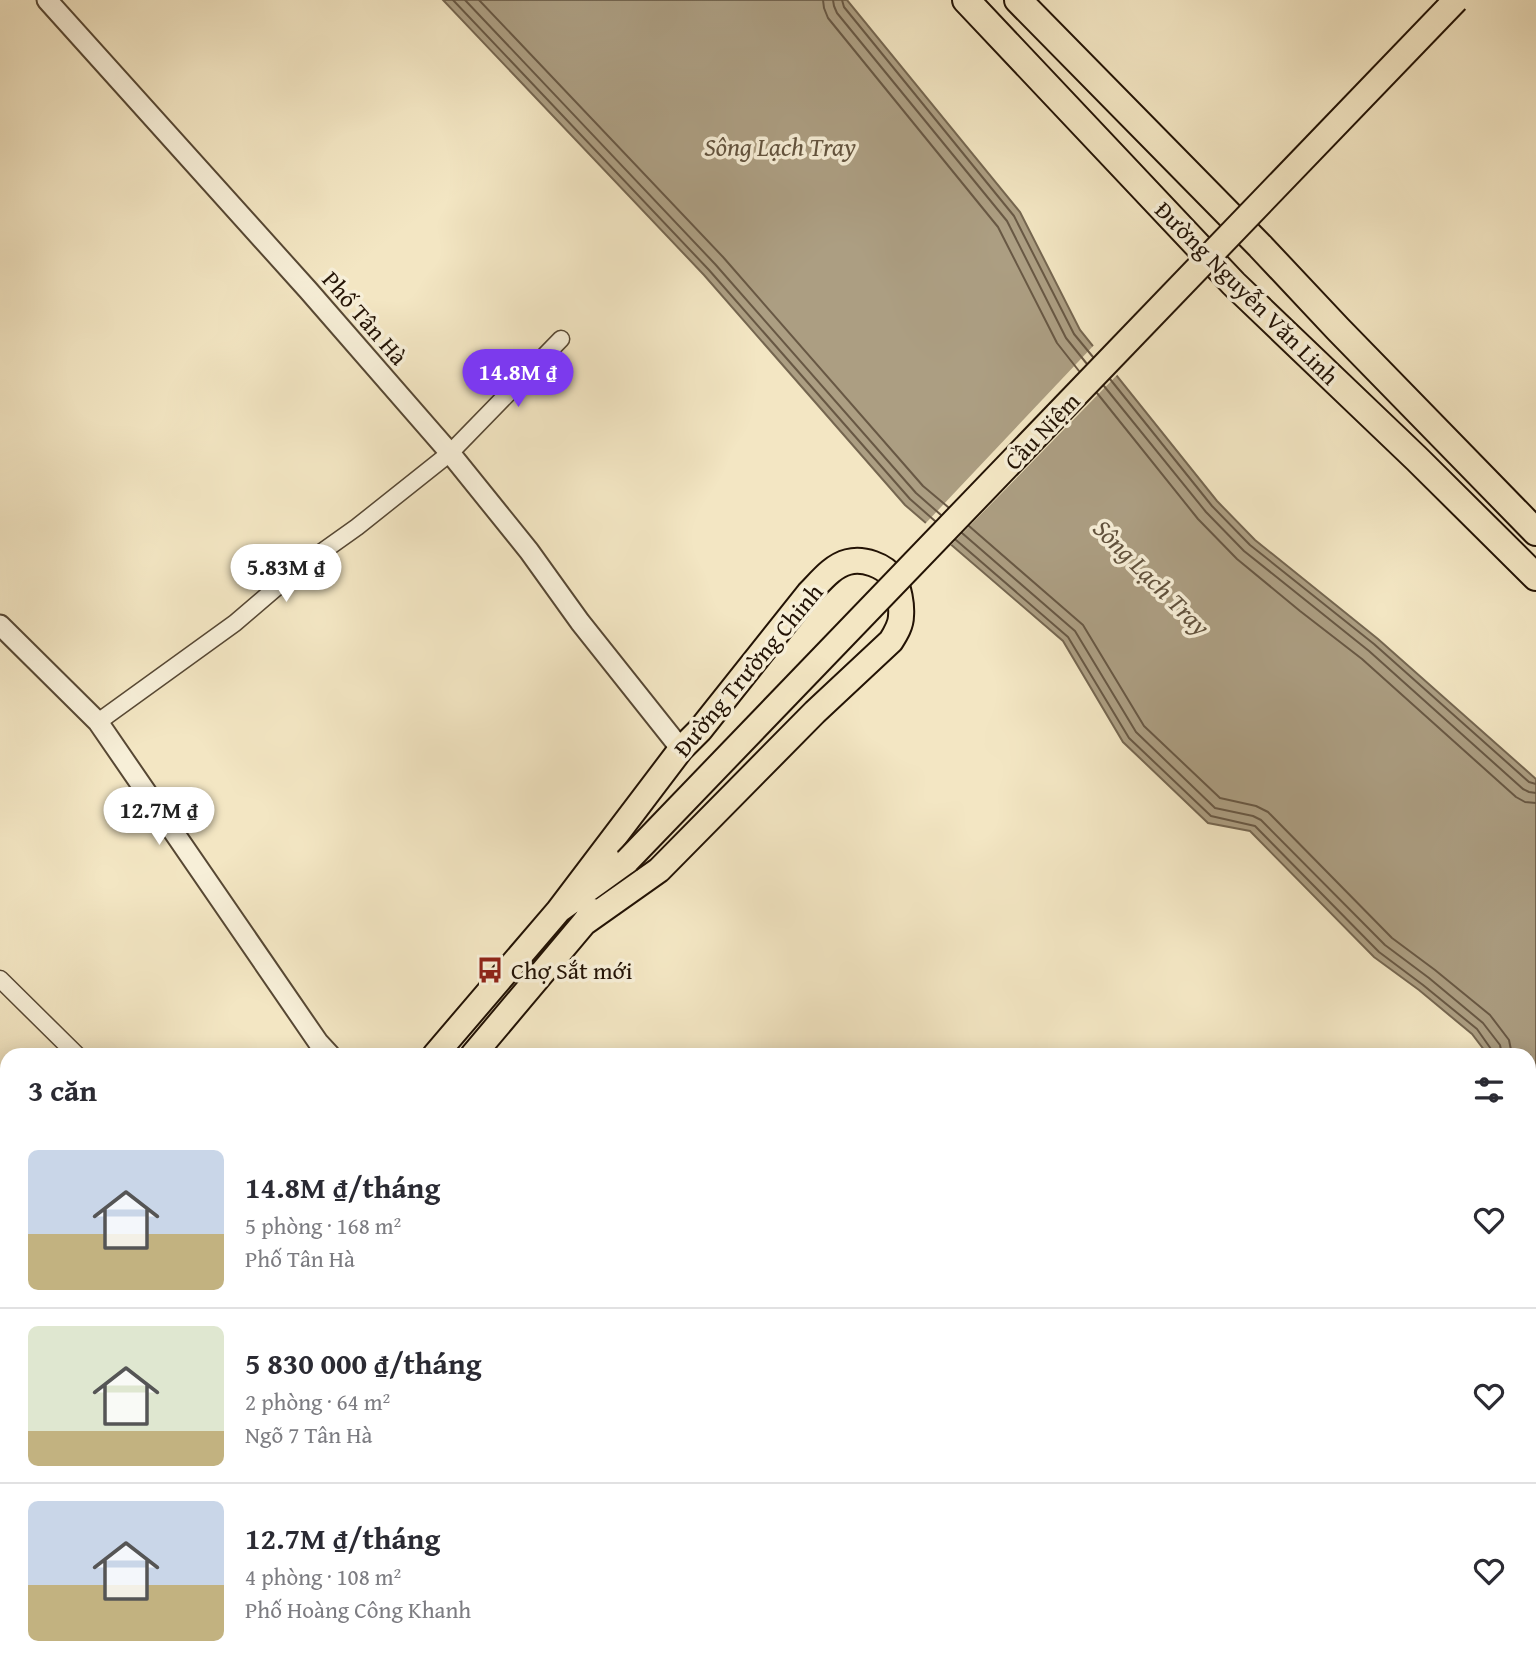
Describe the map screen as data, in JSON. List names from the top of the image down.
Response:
{
  "streets": {
    "highway": ["Đường Nguyễn Văn Linh"],
    "main road": ["Cầu Niệm", "Đường Trường Chinh"],
    "street": ["Phố Tân Hà"]
  },
  "crossings": [
    ["Phố Tân Hà", "Đường Trường Chinh"],
    ["Cầu Niệm", "Đường Trường Chinh"]
  ],
  "water": ["Sông Lạch Tray"],
  "places": {
    "bus stop": ["Chợ Sắt mới"]
  },
  "page": {
    "price": ["14.8M ₫", "5.83M ₫", "12.7M ₫"],
    "heading": "3 căn",
    "list": [
      {
        "name": "14.8M ₫/tháng",
        "note": "5 phòng · 168 m² · Phố Tân Hà"
      },
      {
        "name": "5 830 000 ₫/tháng",
        "note": "2 phòng · 64 m² · Ngõ 7 Tân Hà"
      },
      {
        "name": "12.7M ₫/tháng",
        "note": "4 phòng · 108 m² · Phố Hoàng Công Khanh"
      }
    ]
  }
}
